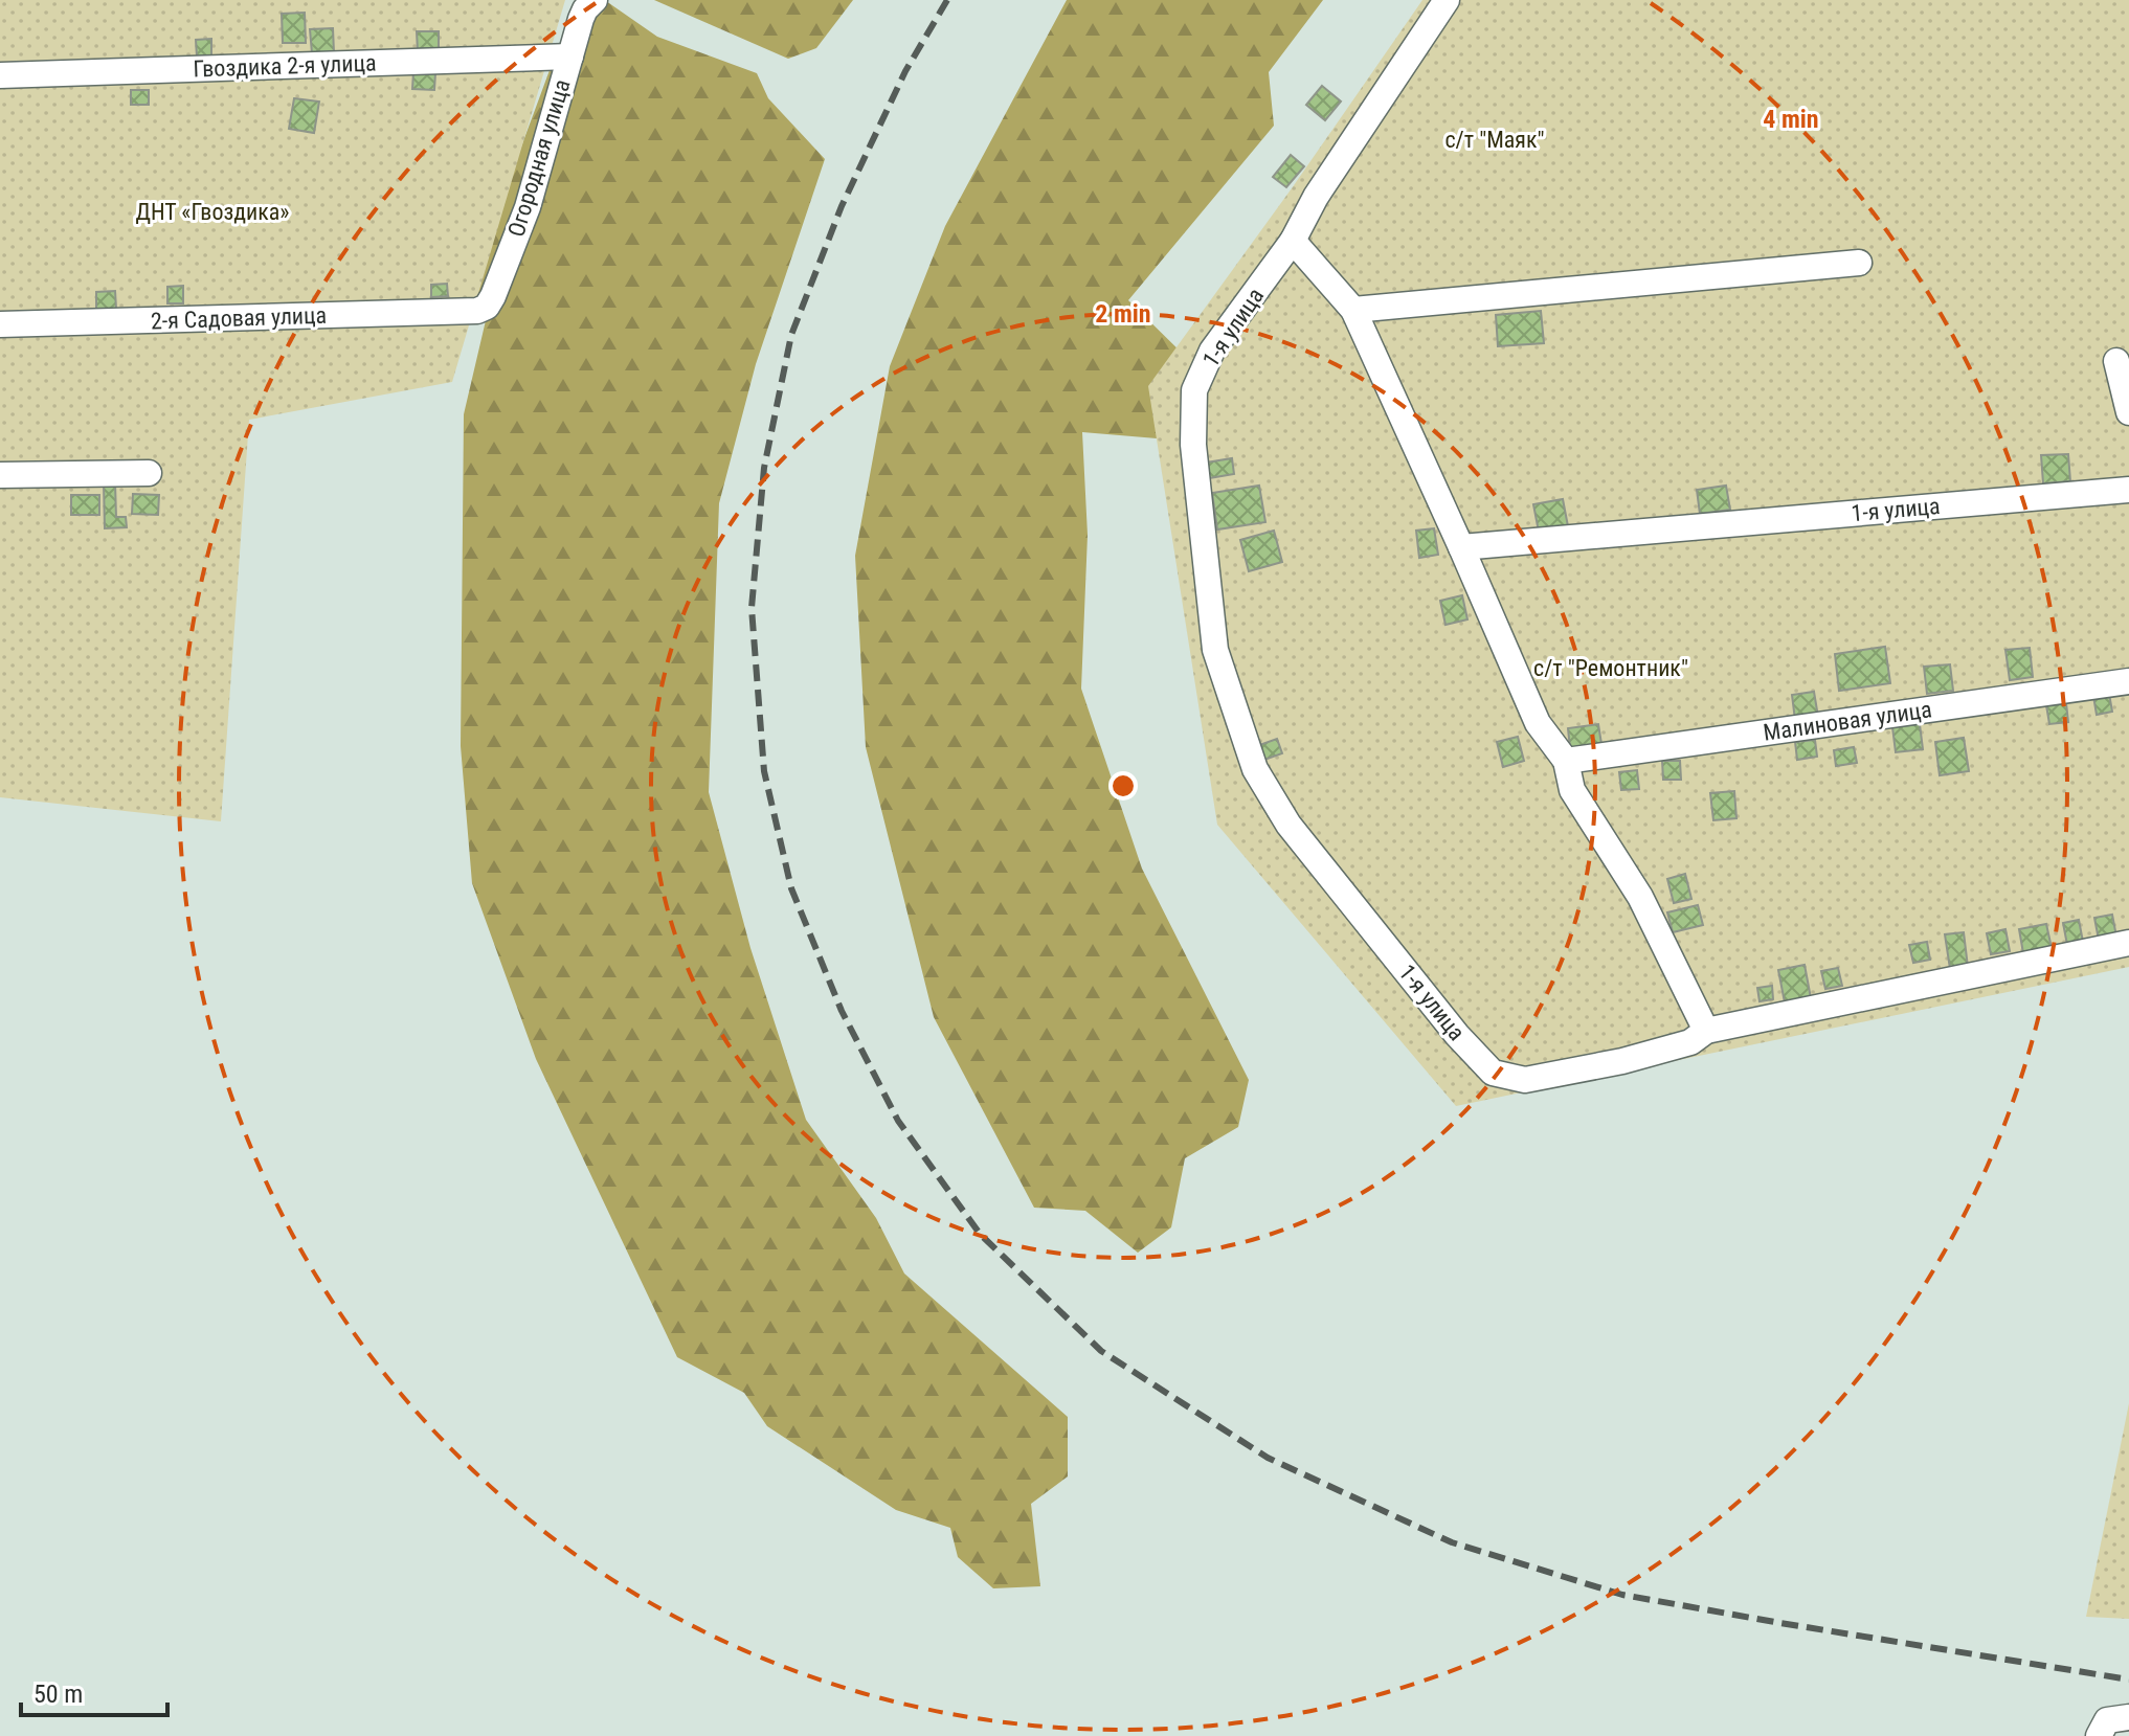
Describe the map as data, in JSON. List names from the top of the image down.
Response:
{
  "streets": {
    "street": [
      "Гвоздика 2-я улица",
      "Огородная улица",
      "2-я Садовая улица",
      "1-я улица",
      "Малиновая улица"
    ]
  },
  "crossings": [
    ["Гвоздика 2-я улица", "Огородная улица"],
    ["Огородная улица", "2-я Садовая улица"]
  ],
  "parks": ["с/т \"Маяк\"", "ДНТ «Гвоздика»", "с/т \"Ремонтник\""],
  "scale_bar": "50 m",
  "rings": ["4 min", "2 min"]
}
